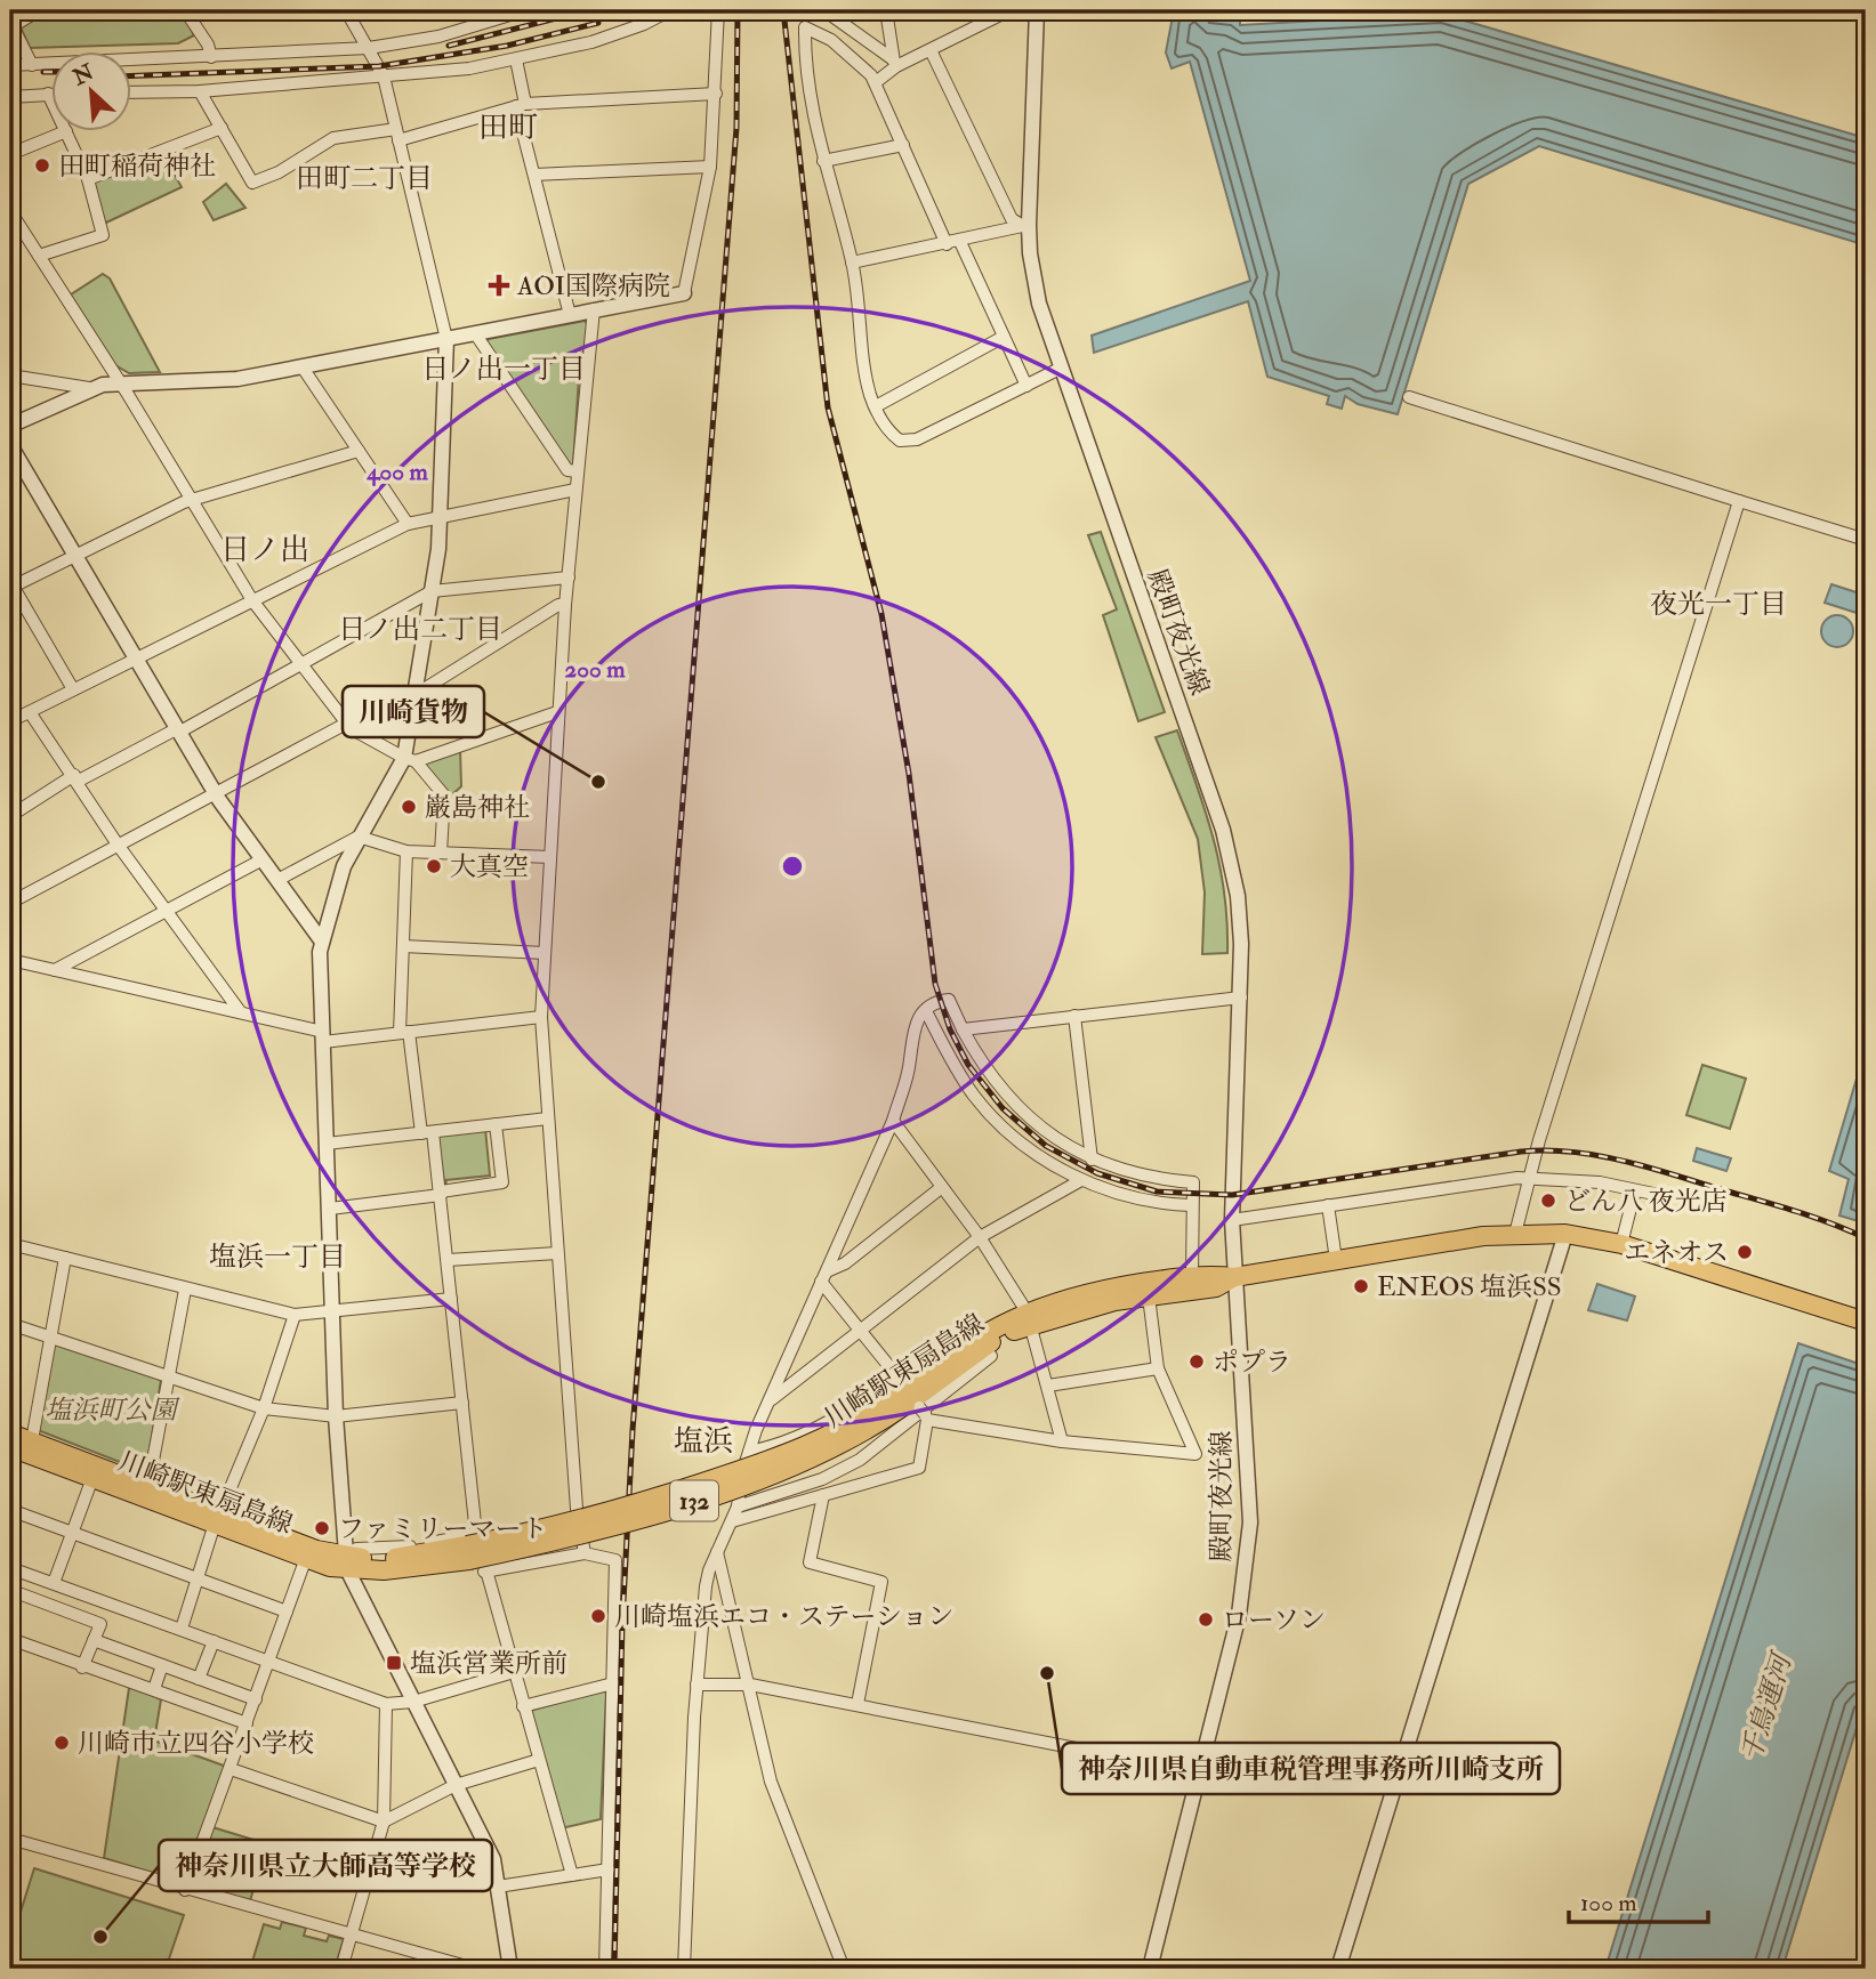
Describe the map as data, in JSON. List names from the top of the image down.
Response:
{
  "streets": {
    "highway": ["川崎駅東扇島線", "132"],
    "street": ["殿町夜光線"]
  },
  "crossings": [
    ["殿町夜光線", "川崎駅東扇島線"]
  ],
  "districts": [
    "田町",
    "田町二丁目",
    "日ノ出一丁目",
    "日ノ出",
    "夜光一丁目",
    "日ノ出二丁目",
    "塩浜一丁目",
    "塩浜"
  ],
  "water": ["千鳥運河"],
  "parks": ["塩浜町公園"],
  "places": {
    "other": [
      "田町稲荷神社",
      "川崎貨物",
      "巌島神社",
      "大真空",
      "どん八 夜光店",
      "エネオス",
      "ENEOS 塩浜SS",
      "ポプラ",
      "ファミリーマート",
      "川崎塩浜エコ・ステーション",
      "ローソン",
      "神奈川県自動車税管理事務所川崎支所",
      "川崎市立四谷小学校",
      "神奈川県立大師高等学校"
    ],
    "health": ["AOI国際病院"],
    "transit": ["塩浜営業所前"]
  },
  "scale_bar": "100 m",
  "north": "top left",
  "rings": ["400 m", "200 m"]
}
